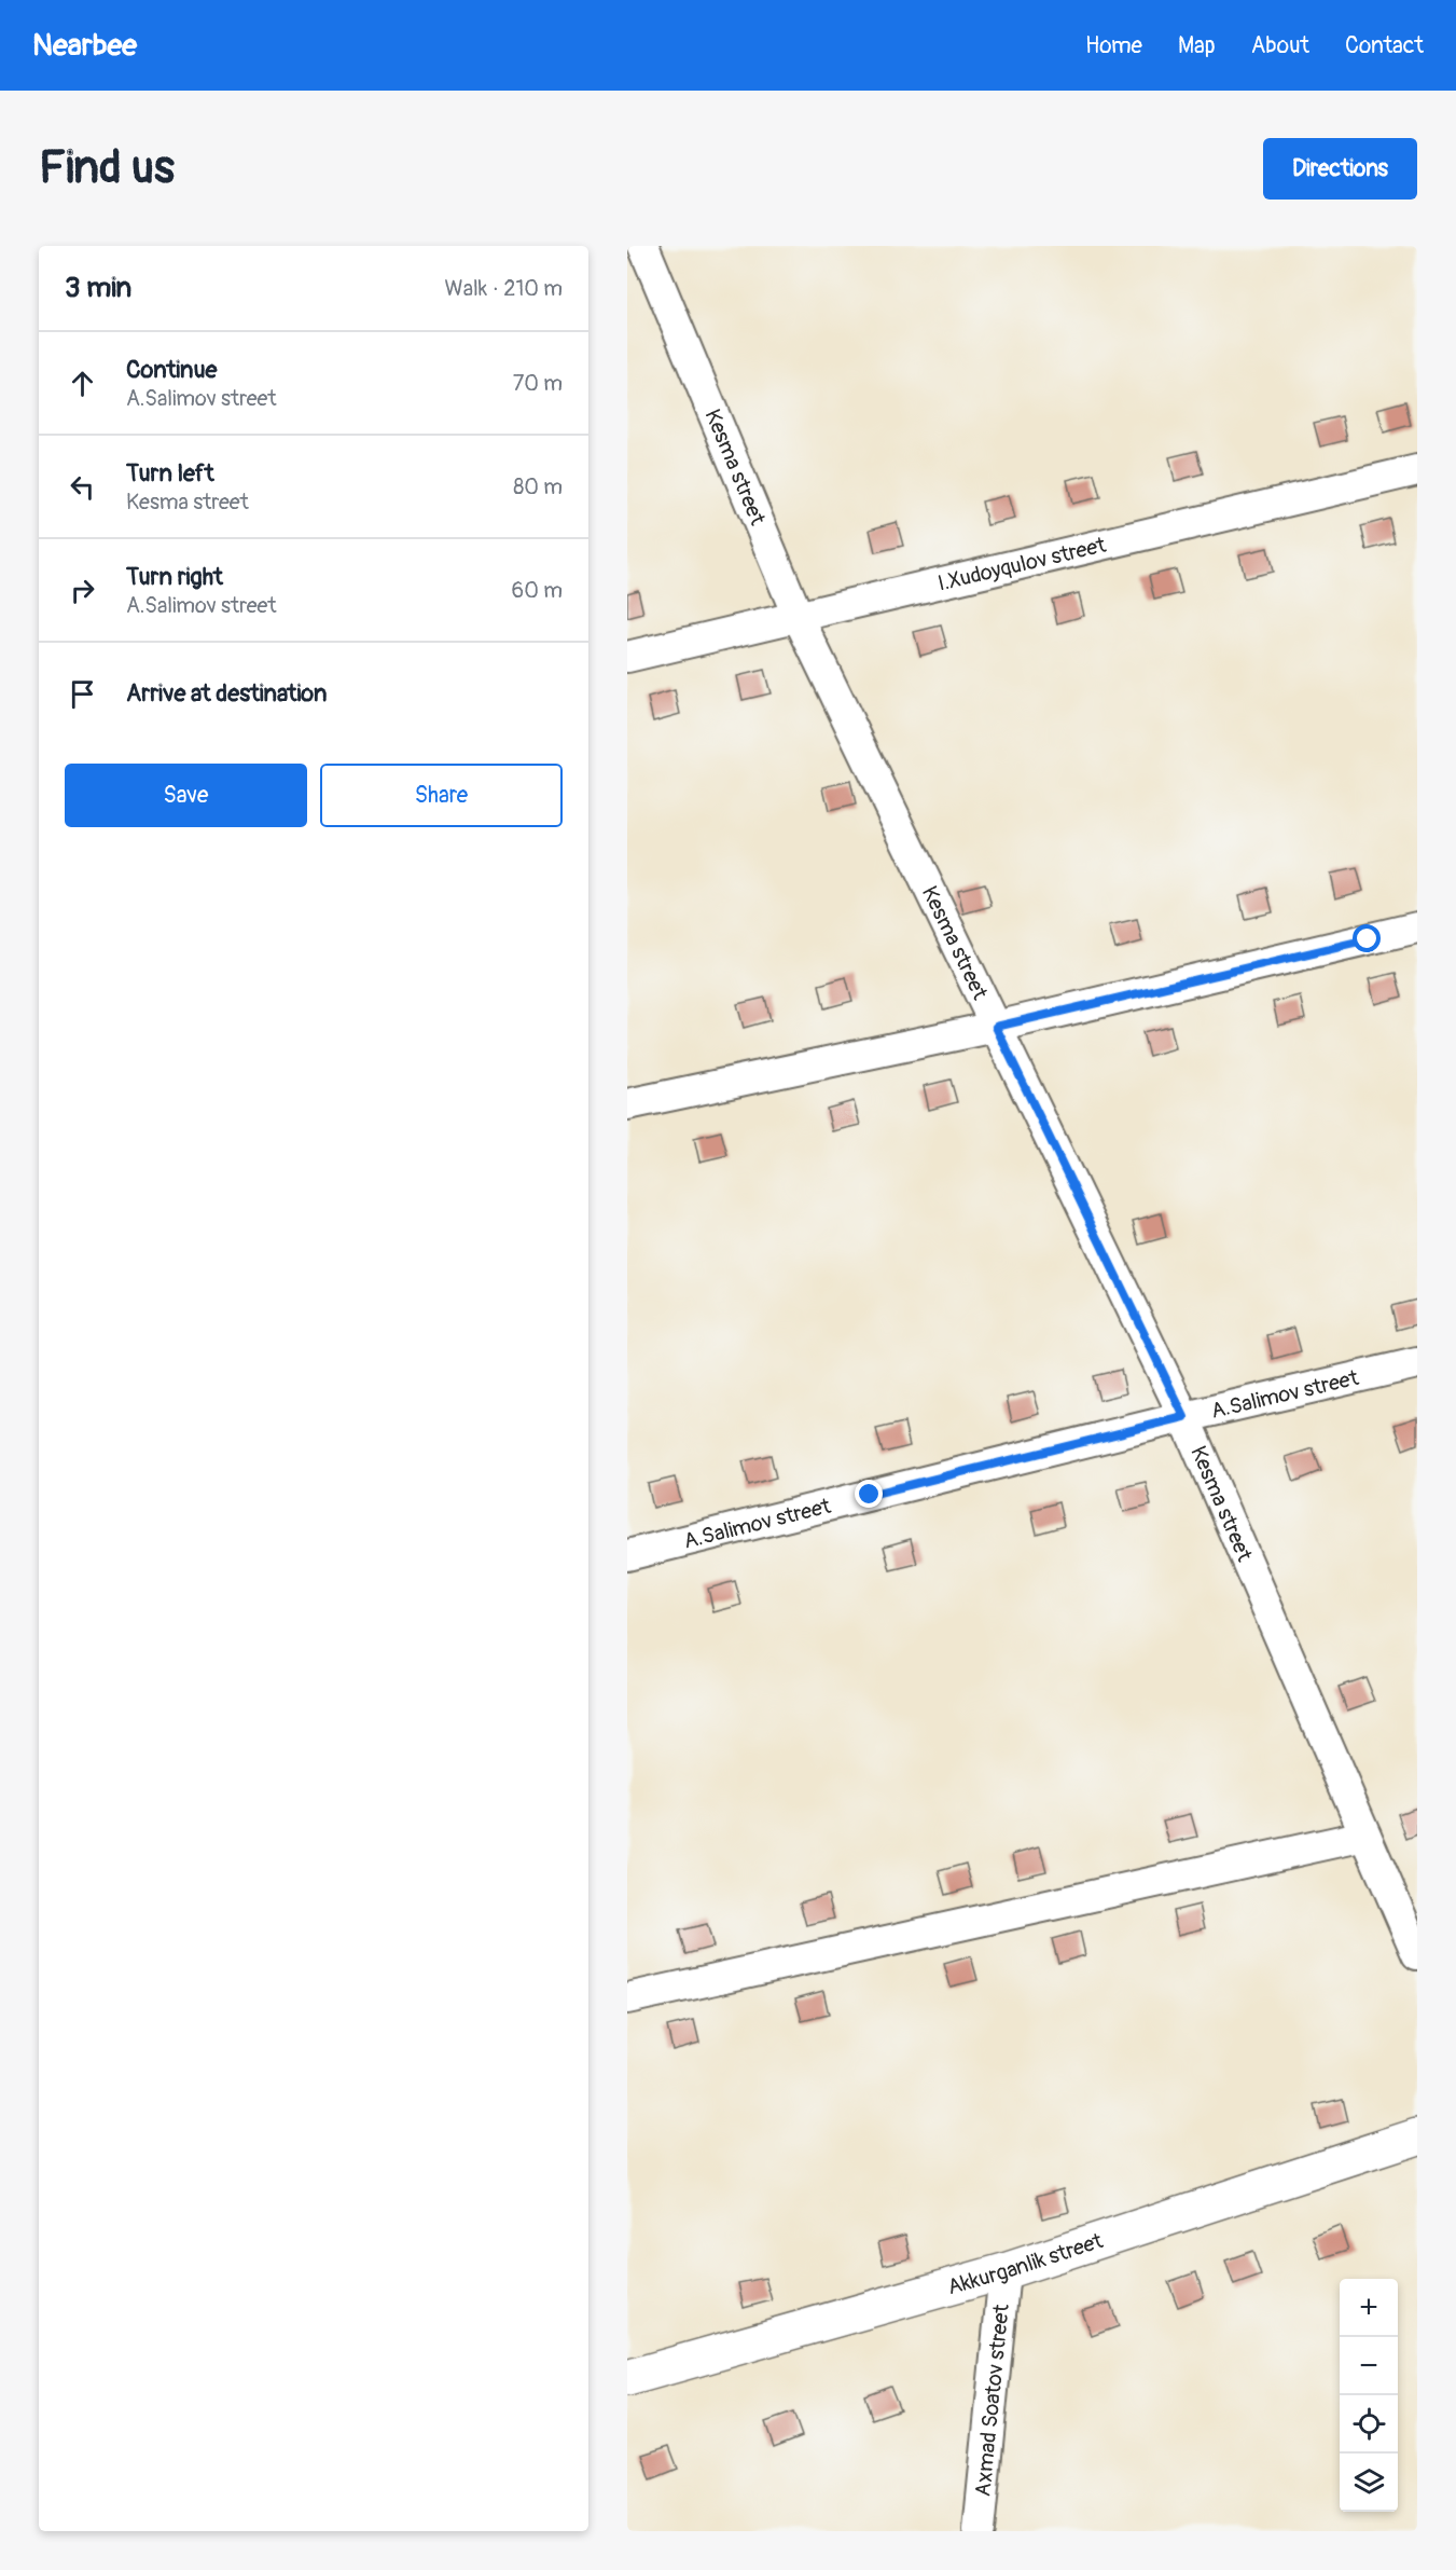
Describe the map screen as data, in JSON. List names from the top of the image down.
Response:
{
  "streets": {
    "street": [
      "Kesma street",
      "I.Хudoyqulov street",
      "A.Salimov street",
      "Akkurganlik street",
      "Axmad Soatov street"
    ]
  },
  "crossings": [
    ["Kesma street", "I.Хudoyqulov street"],
    ["Kesma street", "A.Salimov street"],
    ["Akkurganlik street", "Axmad Soatov street"]
  ],
  "page": {
    "header": "Nearbee",
    "nav": [
      "Home",
      "Map",
      "About",
      "Contact"
    ],
    "buttons": [
      "Directions",
      ["Save", "Share"]
    ],
    "title": "Find us",
    "heading": ["3 min", "Walk · 210 m"],
    "list": [
      ["Continue", "A.Salimov street", "70 m"],
      ["Turn left", "Kesma street", "80 m"],
      ["Turn right", "A.Salimov street", "60 m"],
      "Arrive at destination"
    ],
    "map_buttons": ["+", "−"]
  }
}
